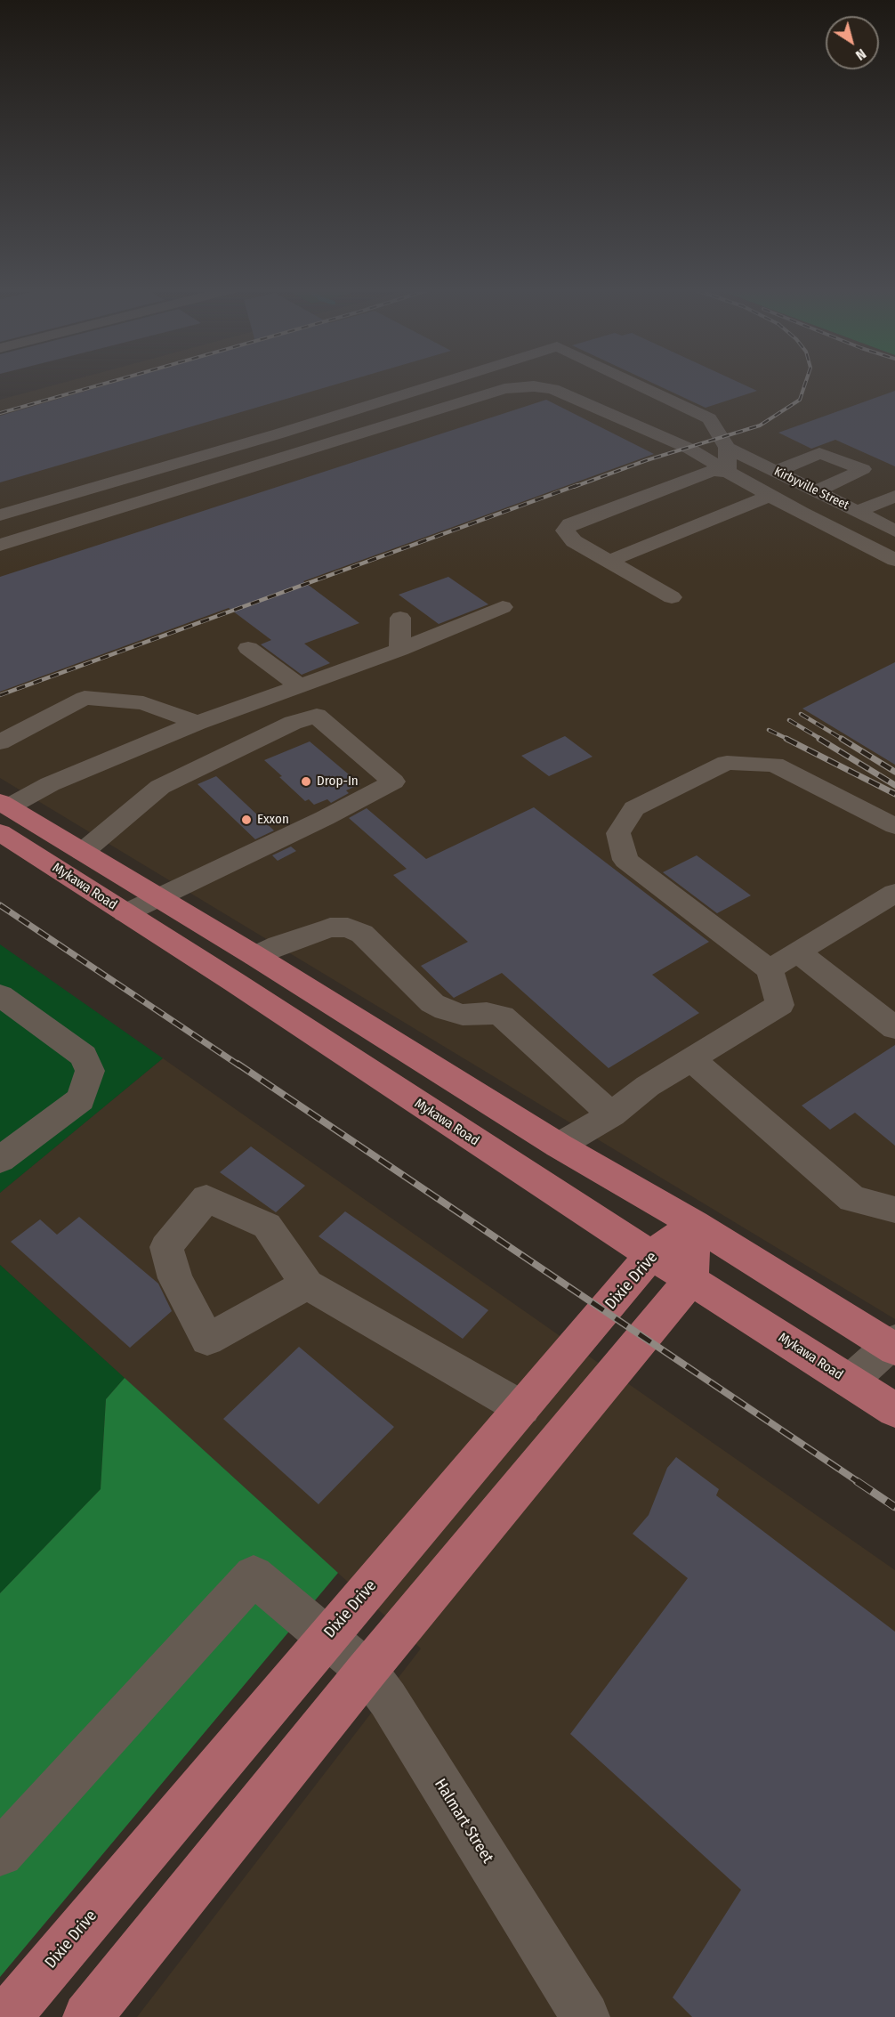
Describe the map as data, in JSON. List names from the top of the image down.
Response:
{
  "streets": {
    "main road": ["Mykawa Road", "Dixie Drive"],
    "street": ["Kirbyville Street", "Halmart Street"]
  },
  "crossings": [
    ["Mykawa Road", "Dixie Drive"],
    ["Dixie Drive", "Halmart Street"]
  ],
  "places": ["Drop-In", "Exxon"],
  "north": "bottom right"
}
